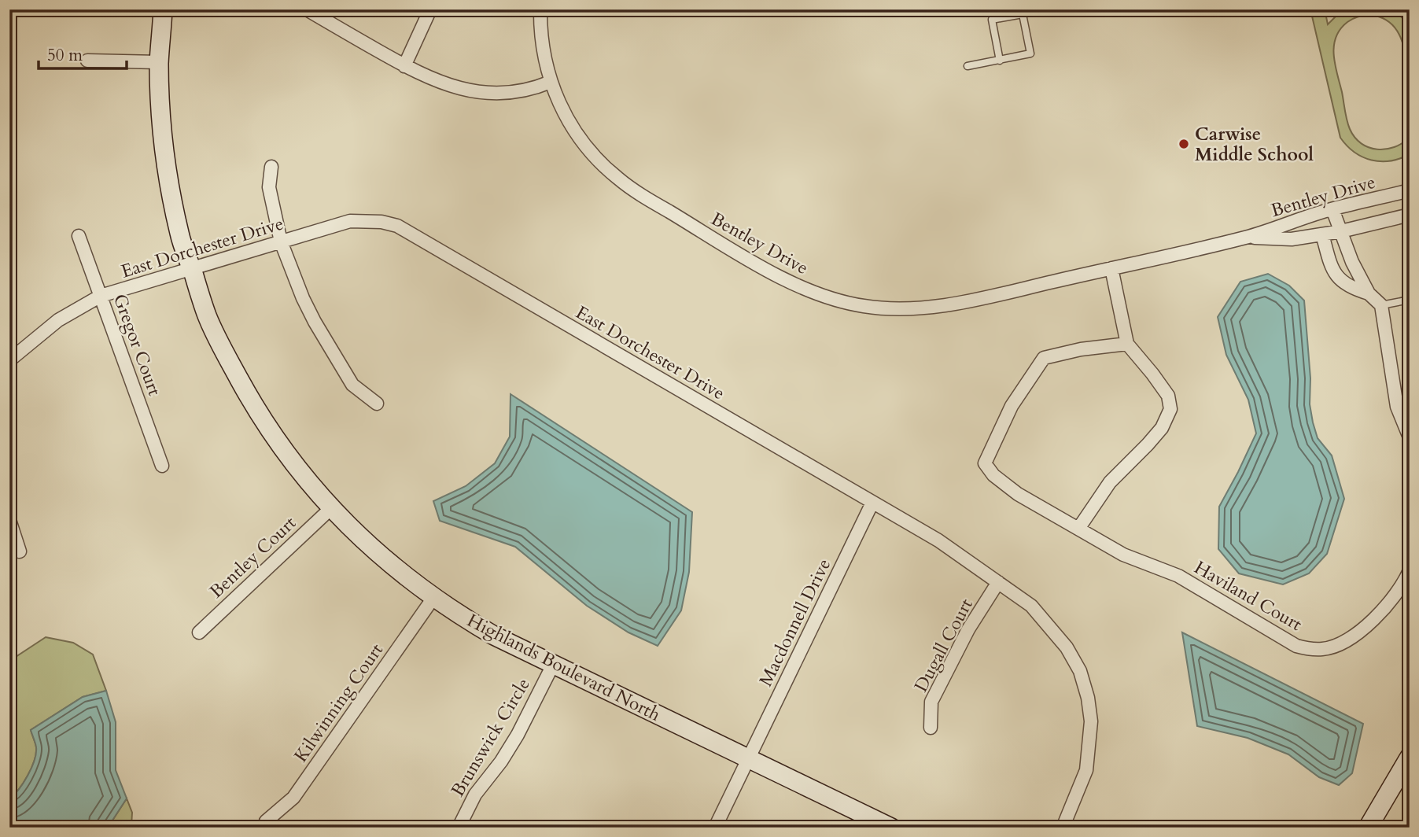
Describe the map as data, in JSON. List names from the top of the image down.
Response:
{
  "streets": {
    "street": [
      "Bentley Drive",
      "East Dorchester Drive",
      "Gregor Court",
      "Bentley Court",
      "Haviland Court",
      "Macdonnell Drive",
      "Dugall Court",
      "Highlands Boulevard North",
      "Kilwinning Court",
      "Brunswick Circle"
    ]
  },
  "crossings": [
    ["East Dorchester Drive", "Gregor Court"],
    ["East Dorchester Drive", "Macdonnell Drive"],
    ["East Dorchester Drive", "Dugall Court"],
    ["East Dorchester Drive", "Highlands Boulevard North"],
    ["Bentley Court", "Highlands Boulevard North"],
    ["Macdonnell Drive", "Highlands Boulevard North"],
    ["Highlands Boulevard North", "Kilwinning Court"],
    ["Highlands Boulevard North", "Brunswick Circle"]
  ],
  "places": ["Carwise Middle School"],
  "scale_bar": "50 m"
}
